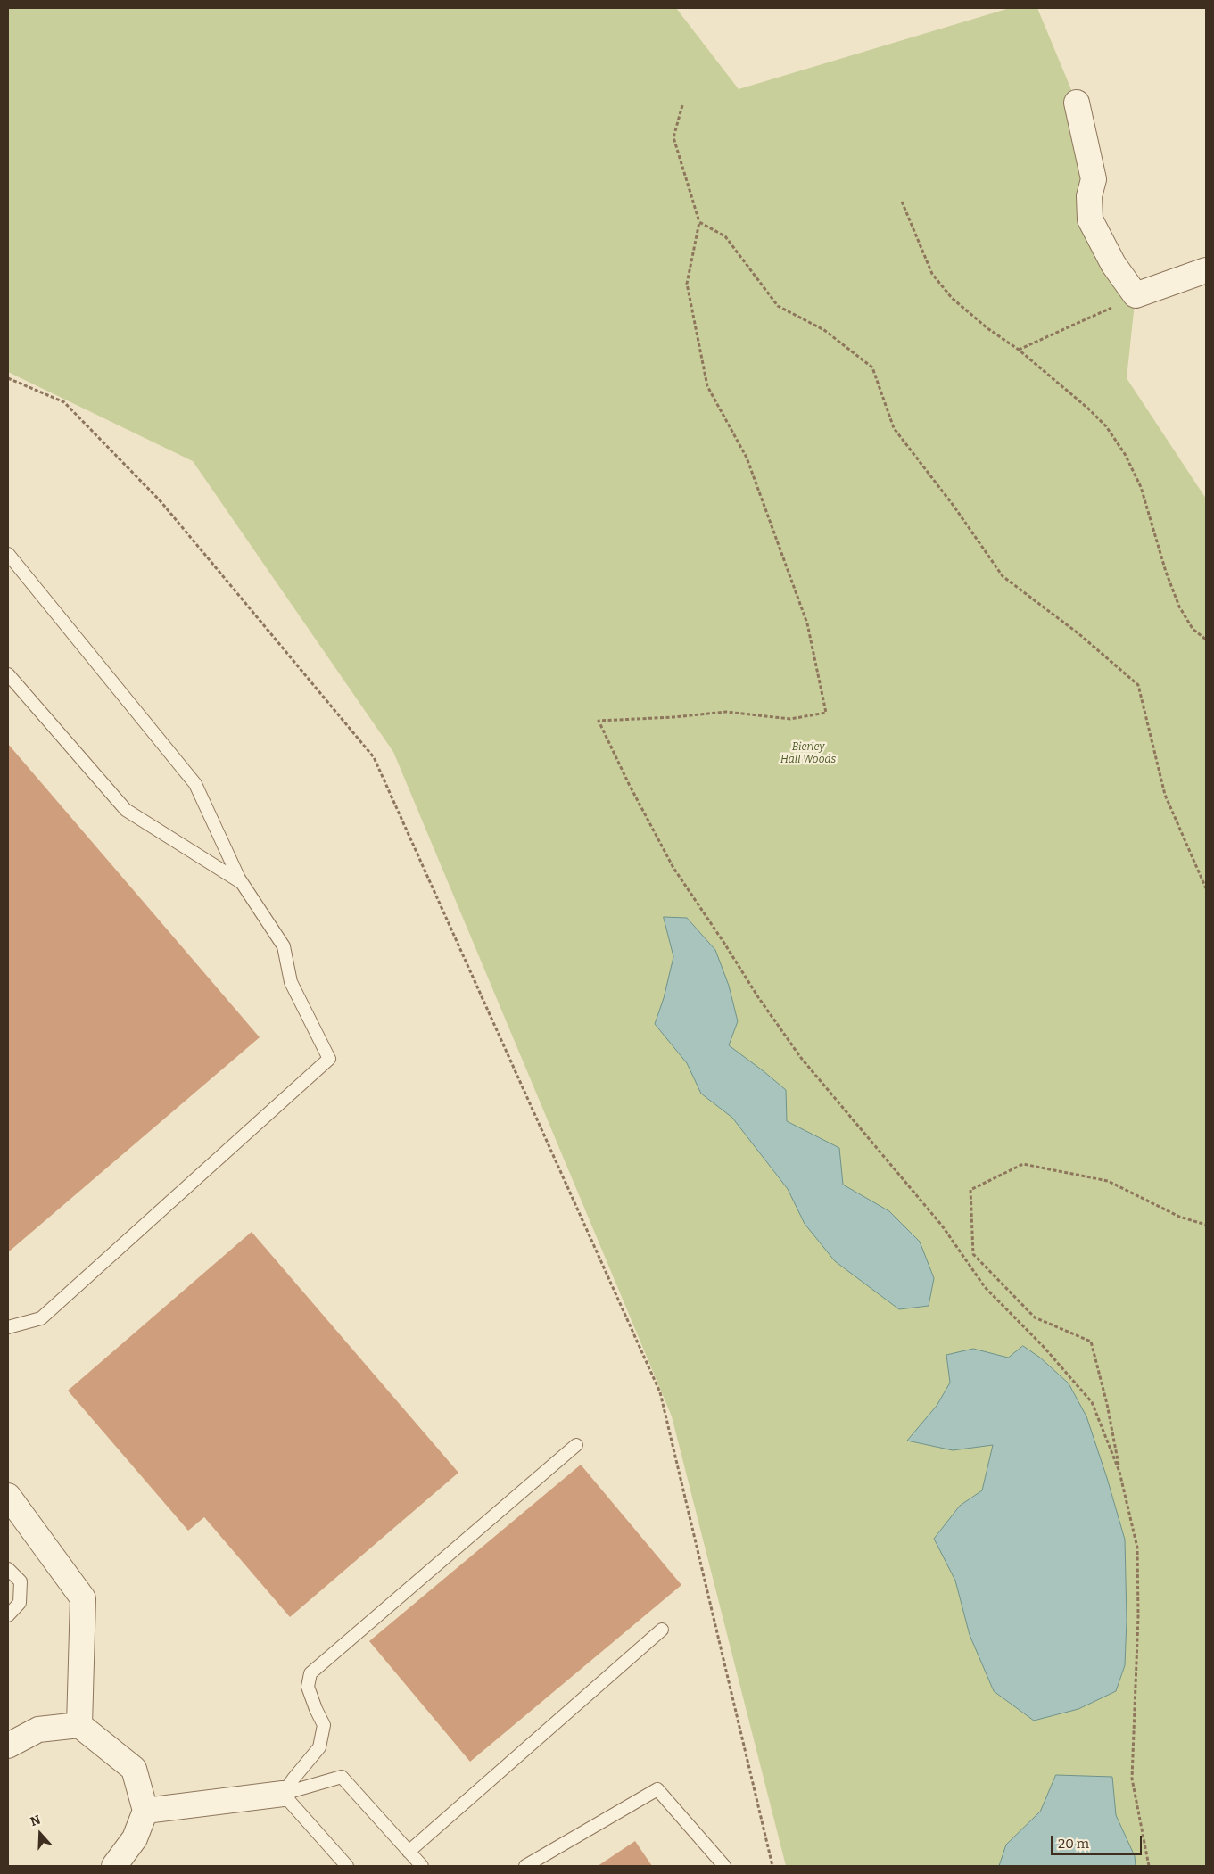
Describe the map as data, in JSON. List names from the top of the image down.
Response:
{
  "parks": ["Bierley Hall Woods"],
  "scale_bar": "20 m",
  "north": "top"
}
